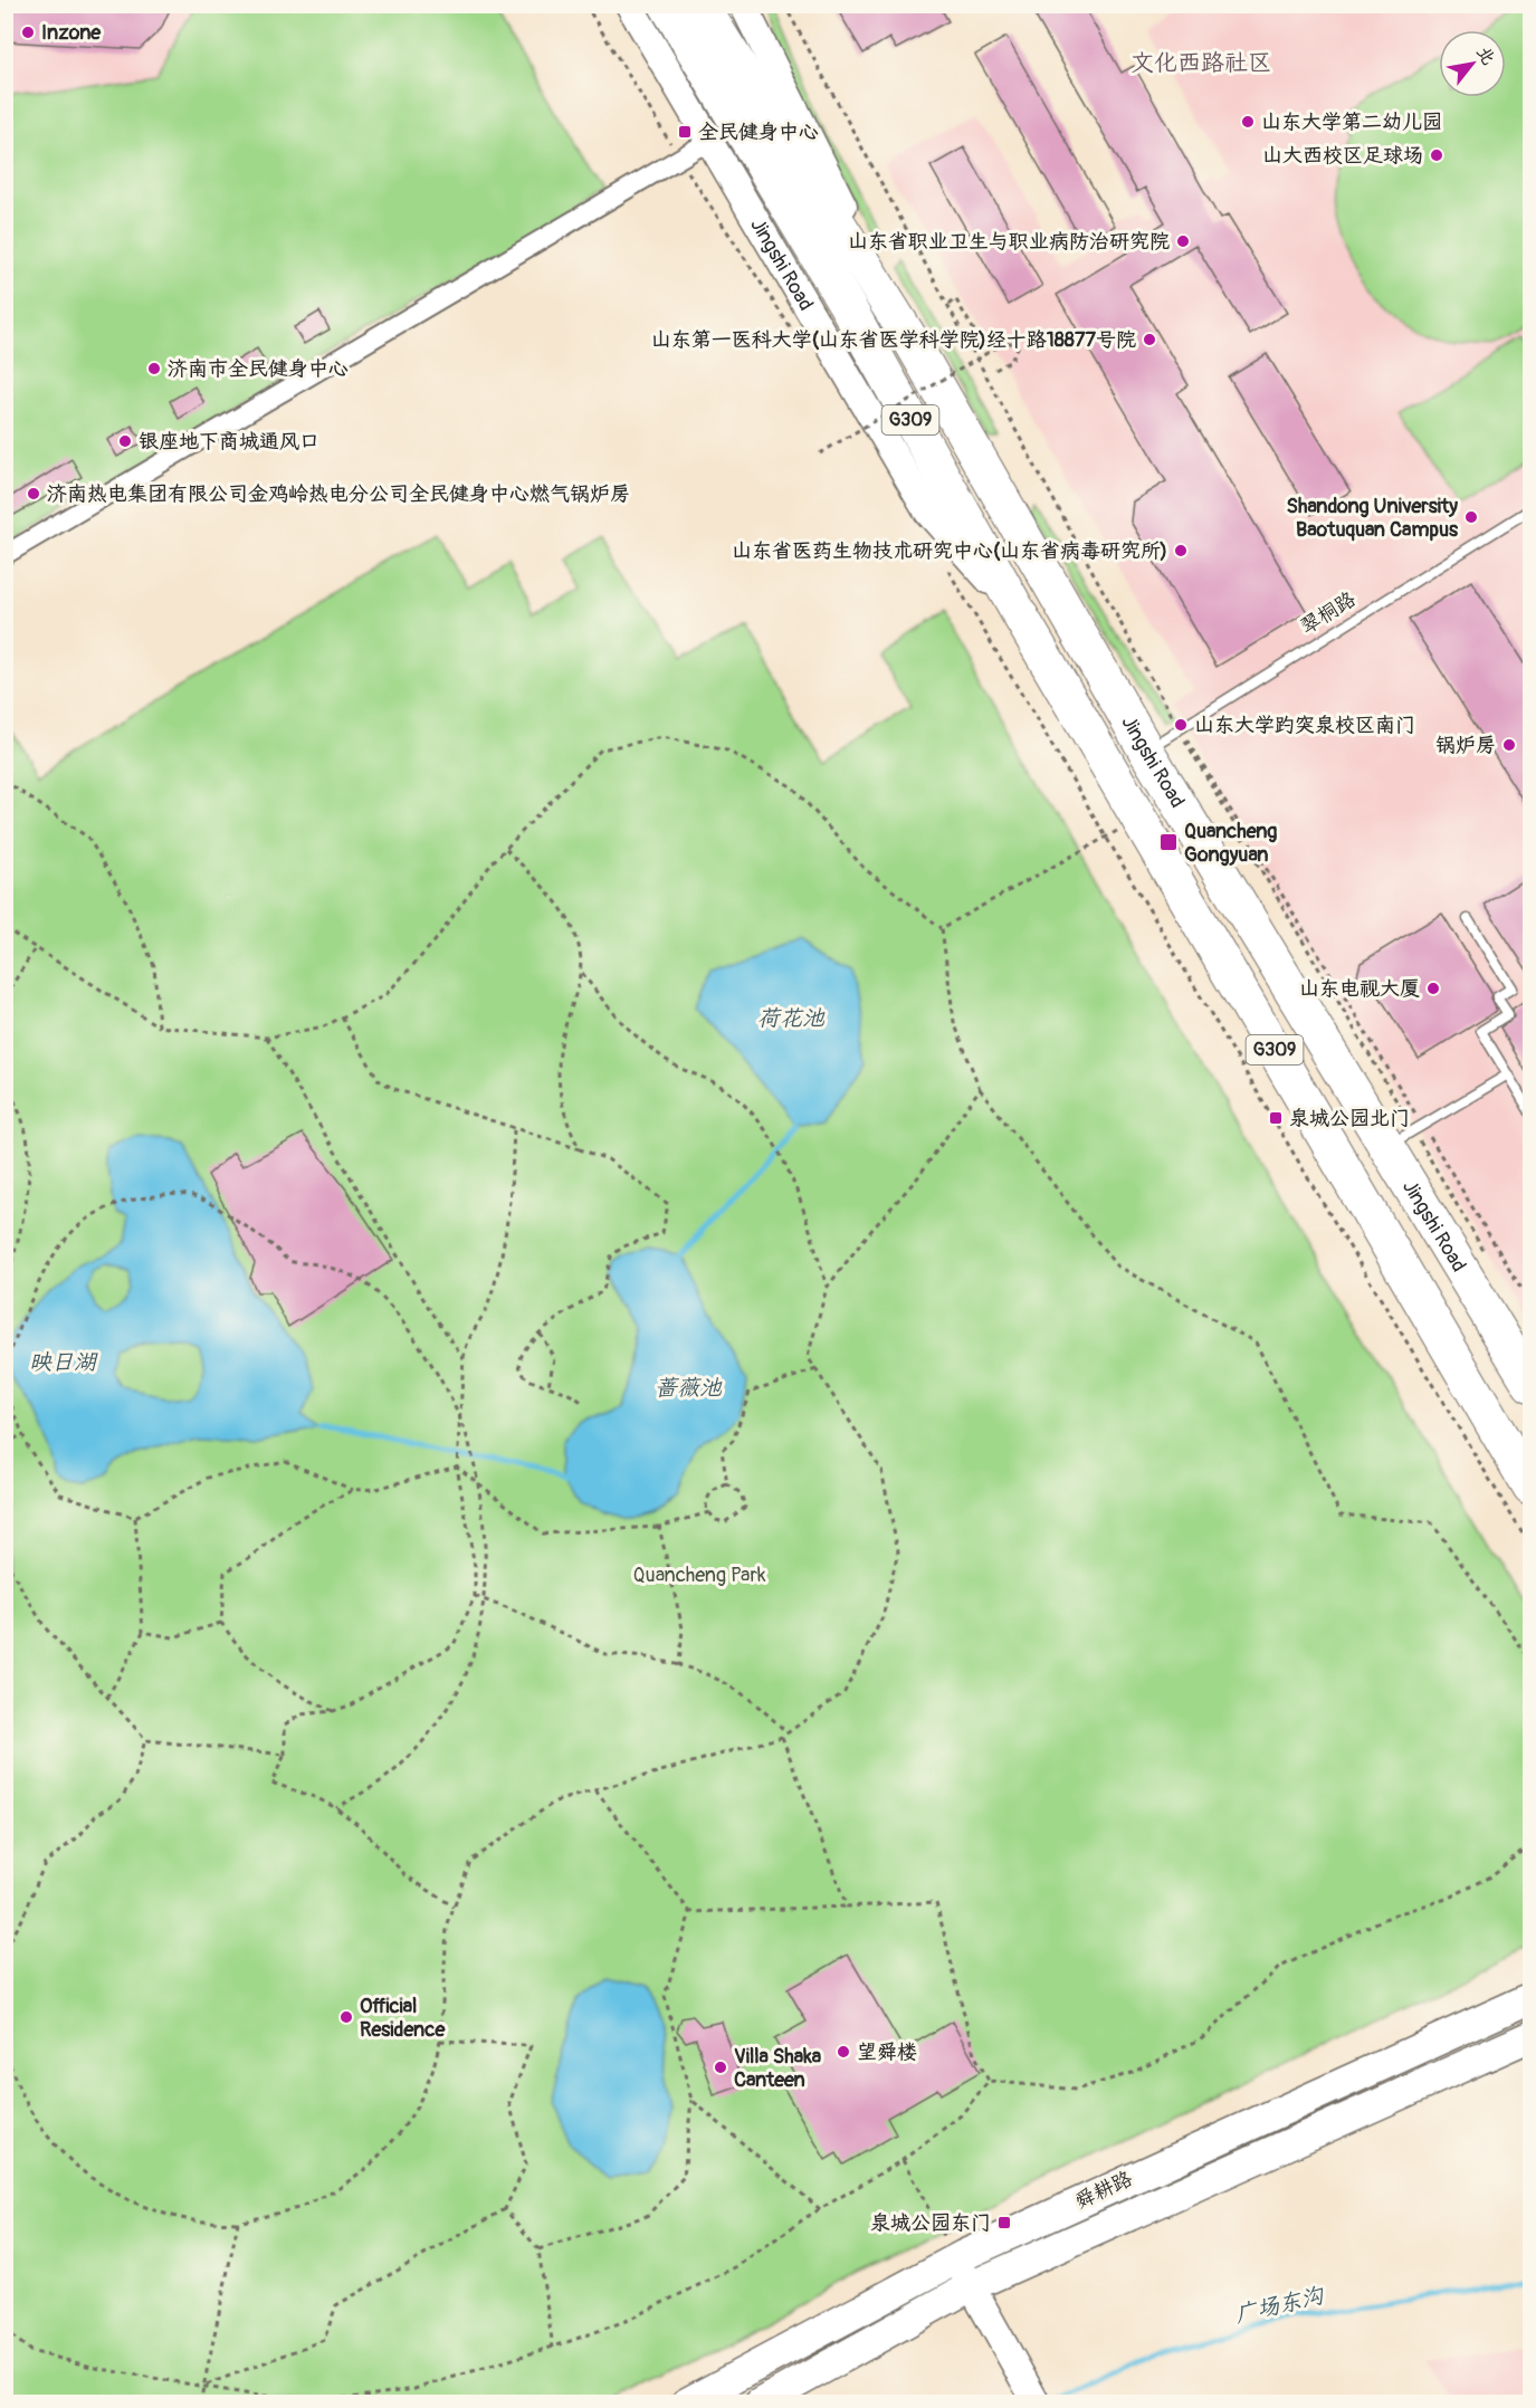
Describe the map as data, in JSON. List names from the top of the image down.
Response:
{
  "streets": {
    "highway": ["Jingshi Road", "G309"],
    "main road": ["舜耕路"],
    "lane": ["翠桐路"]
  },
  "crossings": [
    ["Jingshi Road", "翠桐路"]
  ],
  "districts": ["文化西路社区"],
  "water": [
    "荷花池",
    "映日湖",
    "蔷薇池",
    "广场东沟"
  ],
  "parks": ["Quancheng Park"],
  "places": {
    "other": [
      "Inzone",
      "山东大学第二幼儿园",
      "山大西校区足球场",
      "山东省职业卫生与职业病防治研究院",
      "山东第一医科大学(山东省医学科学院)经十路18877号院",
      "济南市全民健身中心",
      "银座地下商城通风口",
      "济南热电集团有限公司金鸡岭热电分公司全民健身中心燃气锅炉房",
      "Shandong University Baotuquan Campus",
      "山东省医药生物技术研究中心(山东省病毒研究所)",
      "山东大学趵突泉校区南门",
      "锅炉房",
      "山东电视大厦",
      "Official Residence",
      "望舜楼",
      "Villa Shaka Canteen"
    ],
    "transit": [
      "全民健身中心",
      "Quancheng Gongyuan",
      "泉城公园北门",
      "泉城公园东门"
    ]
  },
  "north": "top right"
}
